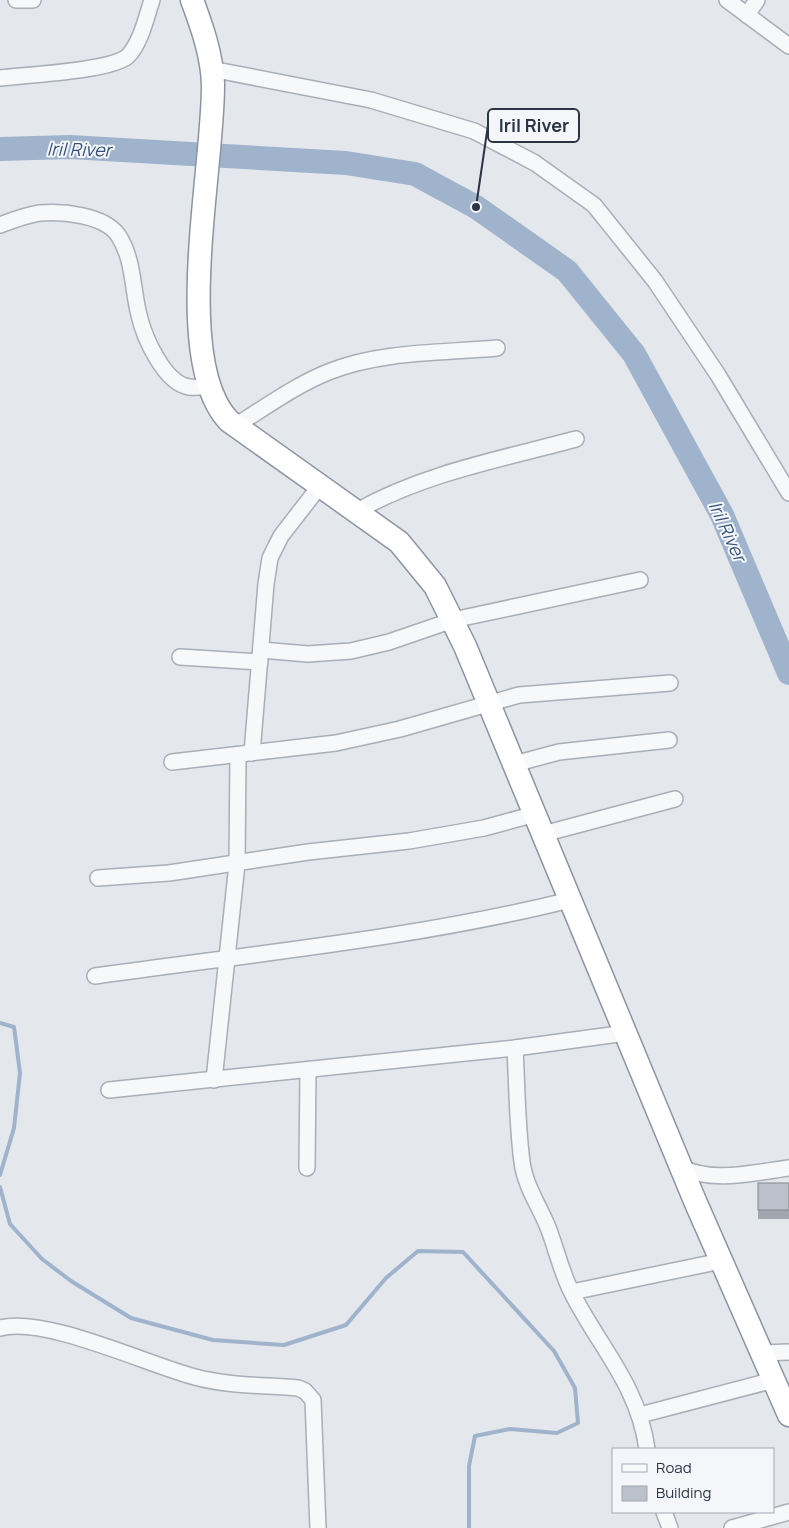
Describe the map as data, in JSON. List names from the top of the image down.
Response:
{
  "water": ["Iril River"],
  "places": ["Iril River"],
  "legend": ["Road", "Building"]
}
